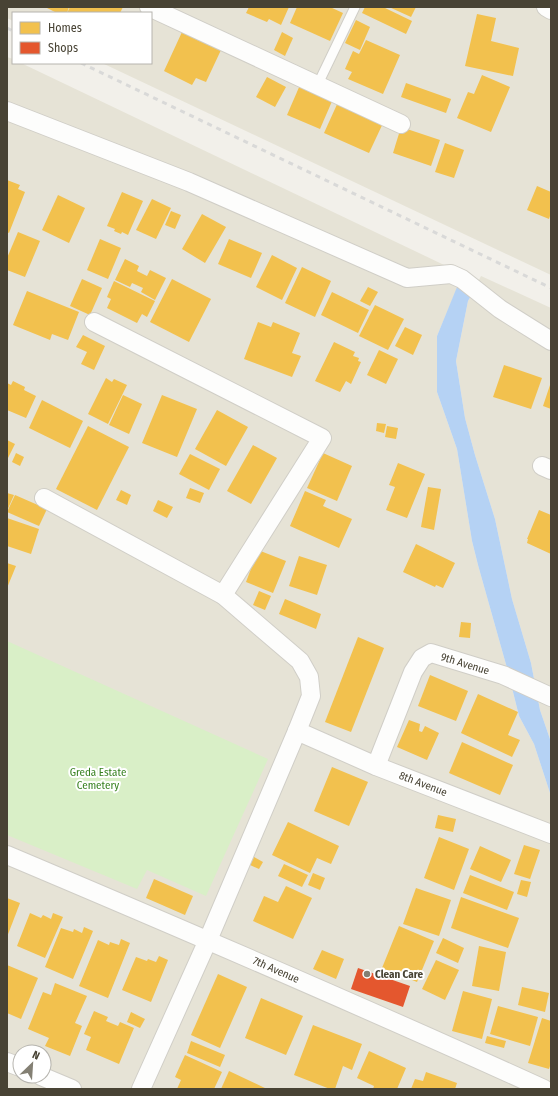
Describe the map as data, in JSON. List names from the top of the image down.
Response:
{
  "streets": {
    "street": ["9th Avenue", "8th Avenue", "7th Avenue"]
  },
  "crossings": [
    ["9th Avenue", "8th Avenue"]
  ],
  "parks": ["Greda Estate Cemetery"],
  "places": ["Clean Care"],
  "legend": ["Homes", "Shops"],
  "north": "top right"
}
